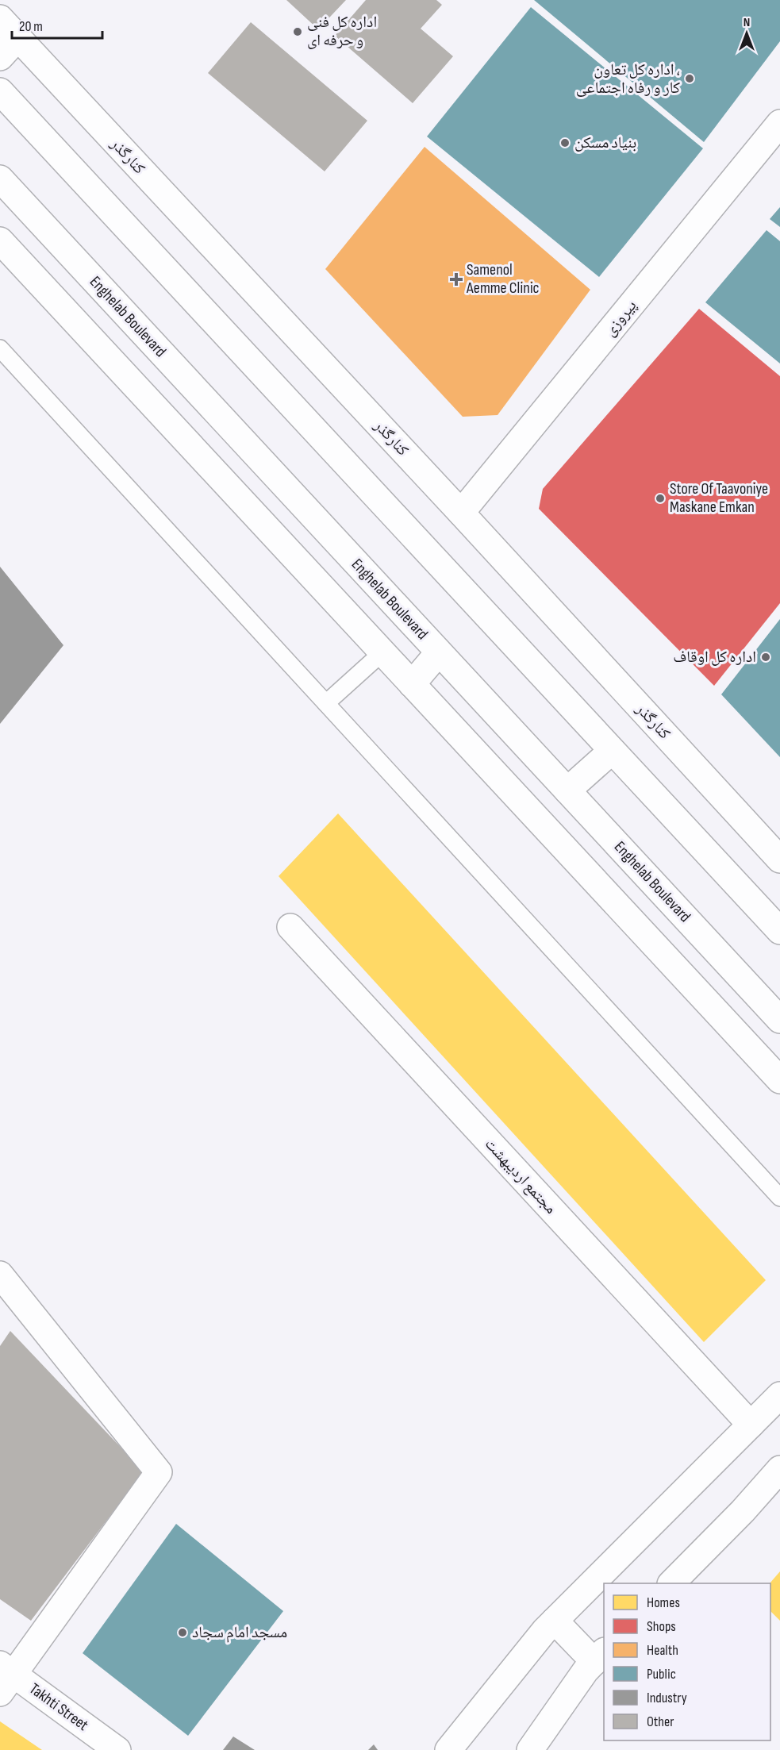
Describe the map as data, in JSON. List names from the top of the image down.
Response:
{
  "streets": {
    "main road": [
      "کنارگذر",
      "Enghelab Boulevard",
      "پیروزی",
      "مجتمع اردیبهشت",
      "Takhti Street"
    ]
  },
  "crossings": [
    ["کنارگذر", "پیروزی"]
  ],
  "places": {
    "other": [
      "اداره کل فنی و حرفه ای",
      "اداره کل تعاون ، کار و رفاه اجتماعی",
      "بنیاد مسکن",
      "Store Of Taavoniye Maskane Emkan",
      "اداره کل اوقاف",
      "مسجد امام سجاد"
    ],
    "health": ["Samenol Aemme Clinic"]
  },
  "legend": [
    "Homes",
    "Shops",
    "Health",
    "Public",
    "Industry",
    "Other"
  ],
  "scale_bar": "20 m",
  "north": "top"
}
